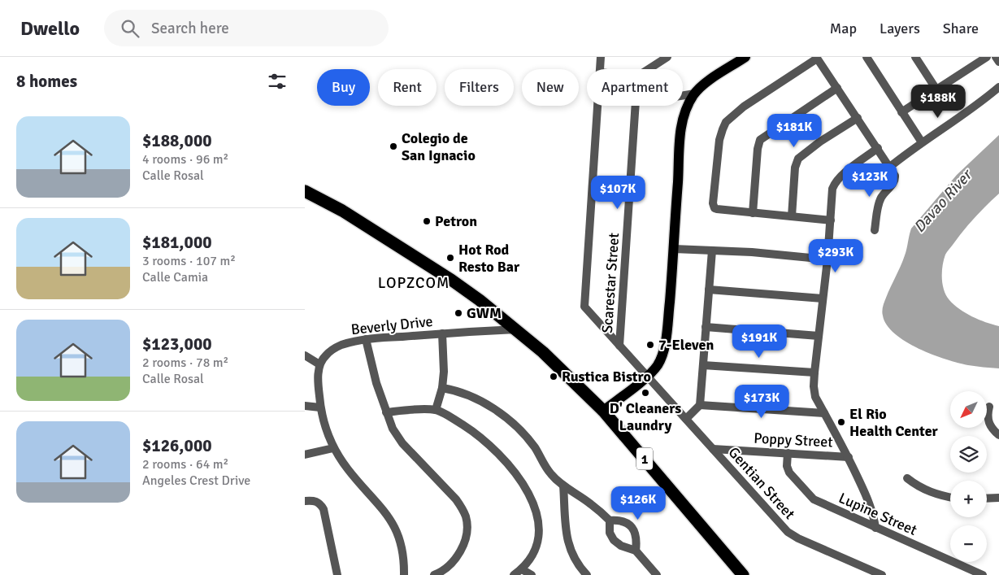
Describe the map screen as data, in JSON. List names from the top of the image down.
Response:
{
  "streets": {
    "highway": ["1"],
    "street": [
      "Scarestar Street",
      "Beverly Drive",
      "Poppy Street",
      "Gentian Street",
      "Lupine Street"
    ]
  },
  "crossings": [
    ["Scarestar Street", "Gentian Street"],
    ["Beverly Drive", "1"],
    ["Poppy Street", "Gentian Street"],
    ["Poppy Street", "Lupine Street"]
  ],
  "districts": ["LOPZCOM"],
  "water": ["Davao River"],
  "places": [
    "Colegio de San Ignacio",
    "Petron",
    "Hot Rod Resto Bar",
    "GWM",
    "7-Eleven",
    "Rustica Bistro",
    "D' Cleaners Laundry",
    "El Rio Health Center"
  ],
  "north": "bottom left",
  "page": {
    "header": "Dwello",
    "search": "Search here",
    "nav": ["Map", "Layers", "Share"],
    "heading": "8 homes",
    "chip": [
      "Buy",
      "Rent",
      "Filters",
      "New",
      "Apartment"
    ],
    "price": [
      "$188K",
      "$181K",
      "$123K",
      "$107K",
      "$293K",
      "$191K",
      "$173K",
      "$126K"
    ],
    "list": [
      {
        "name": "$188,000",
        "note": "4 rooms · 96 m² · Calle Rosal"
      },
      {
        "name": "$181,000",
        "note": "3 rooms · 107 m² · Calle Camia"
      },
      {
        "name": "$123,000",
        "note": "2 rooms · 78 m² · Calle Rosal"
      },
      {
        "name": "$126,000",
        "note": "2 rooms · 64 m² · Angeles Crest Drive"
      }
    ],
    "map_buttons": ["+", "−"]
  }
}
